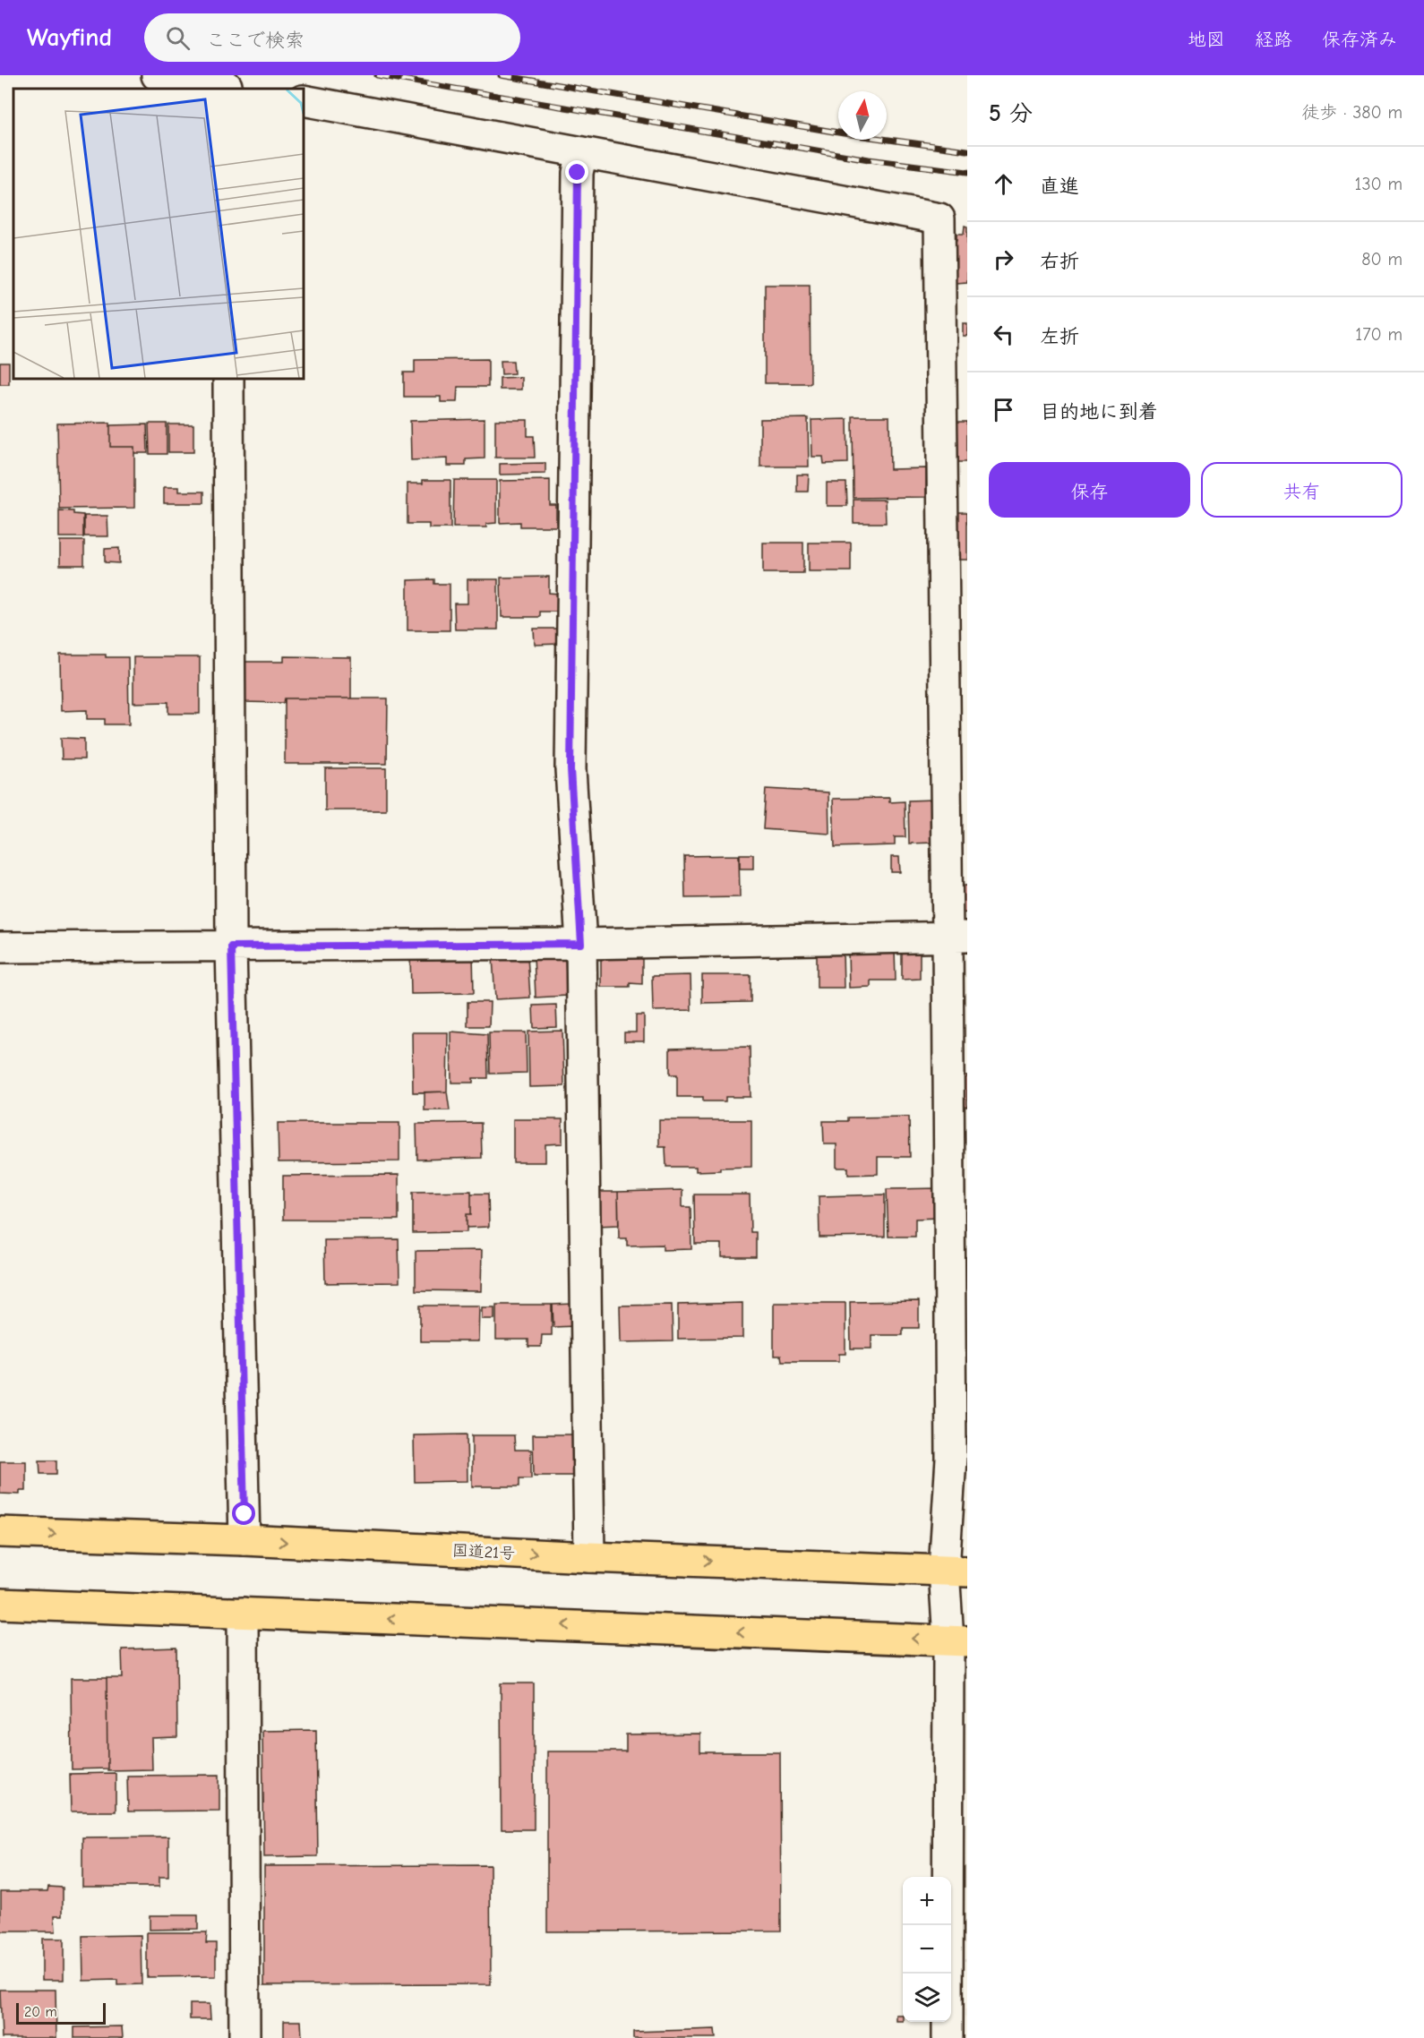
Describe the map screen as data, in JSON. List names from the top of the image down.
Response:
{
  "streets": {
    "highway": ["国道21号"]
  },
  "scale_bar": "20 m",
  "north": "top",
  "page": {
    "header": "Wayfind",
    "search": "ここで検索",
    "nav": ["地図", "経路", "保存済み"],
    "heading": ["5 分", "徒歩 · 380 m"],
    "list": [
      ["直進", "130 m"],
      ["右折", "80 m"],
      ["左折", "170 m"],
      "目的地に到着"
    ],
    "buttons": ["保存", "共有"],
    "map_buttons": ["+", "−"],
    "scale": "20 m"
  }
}
